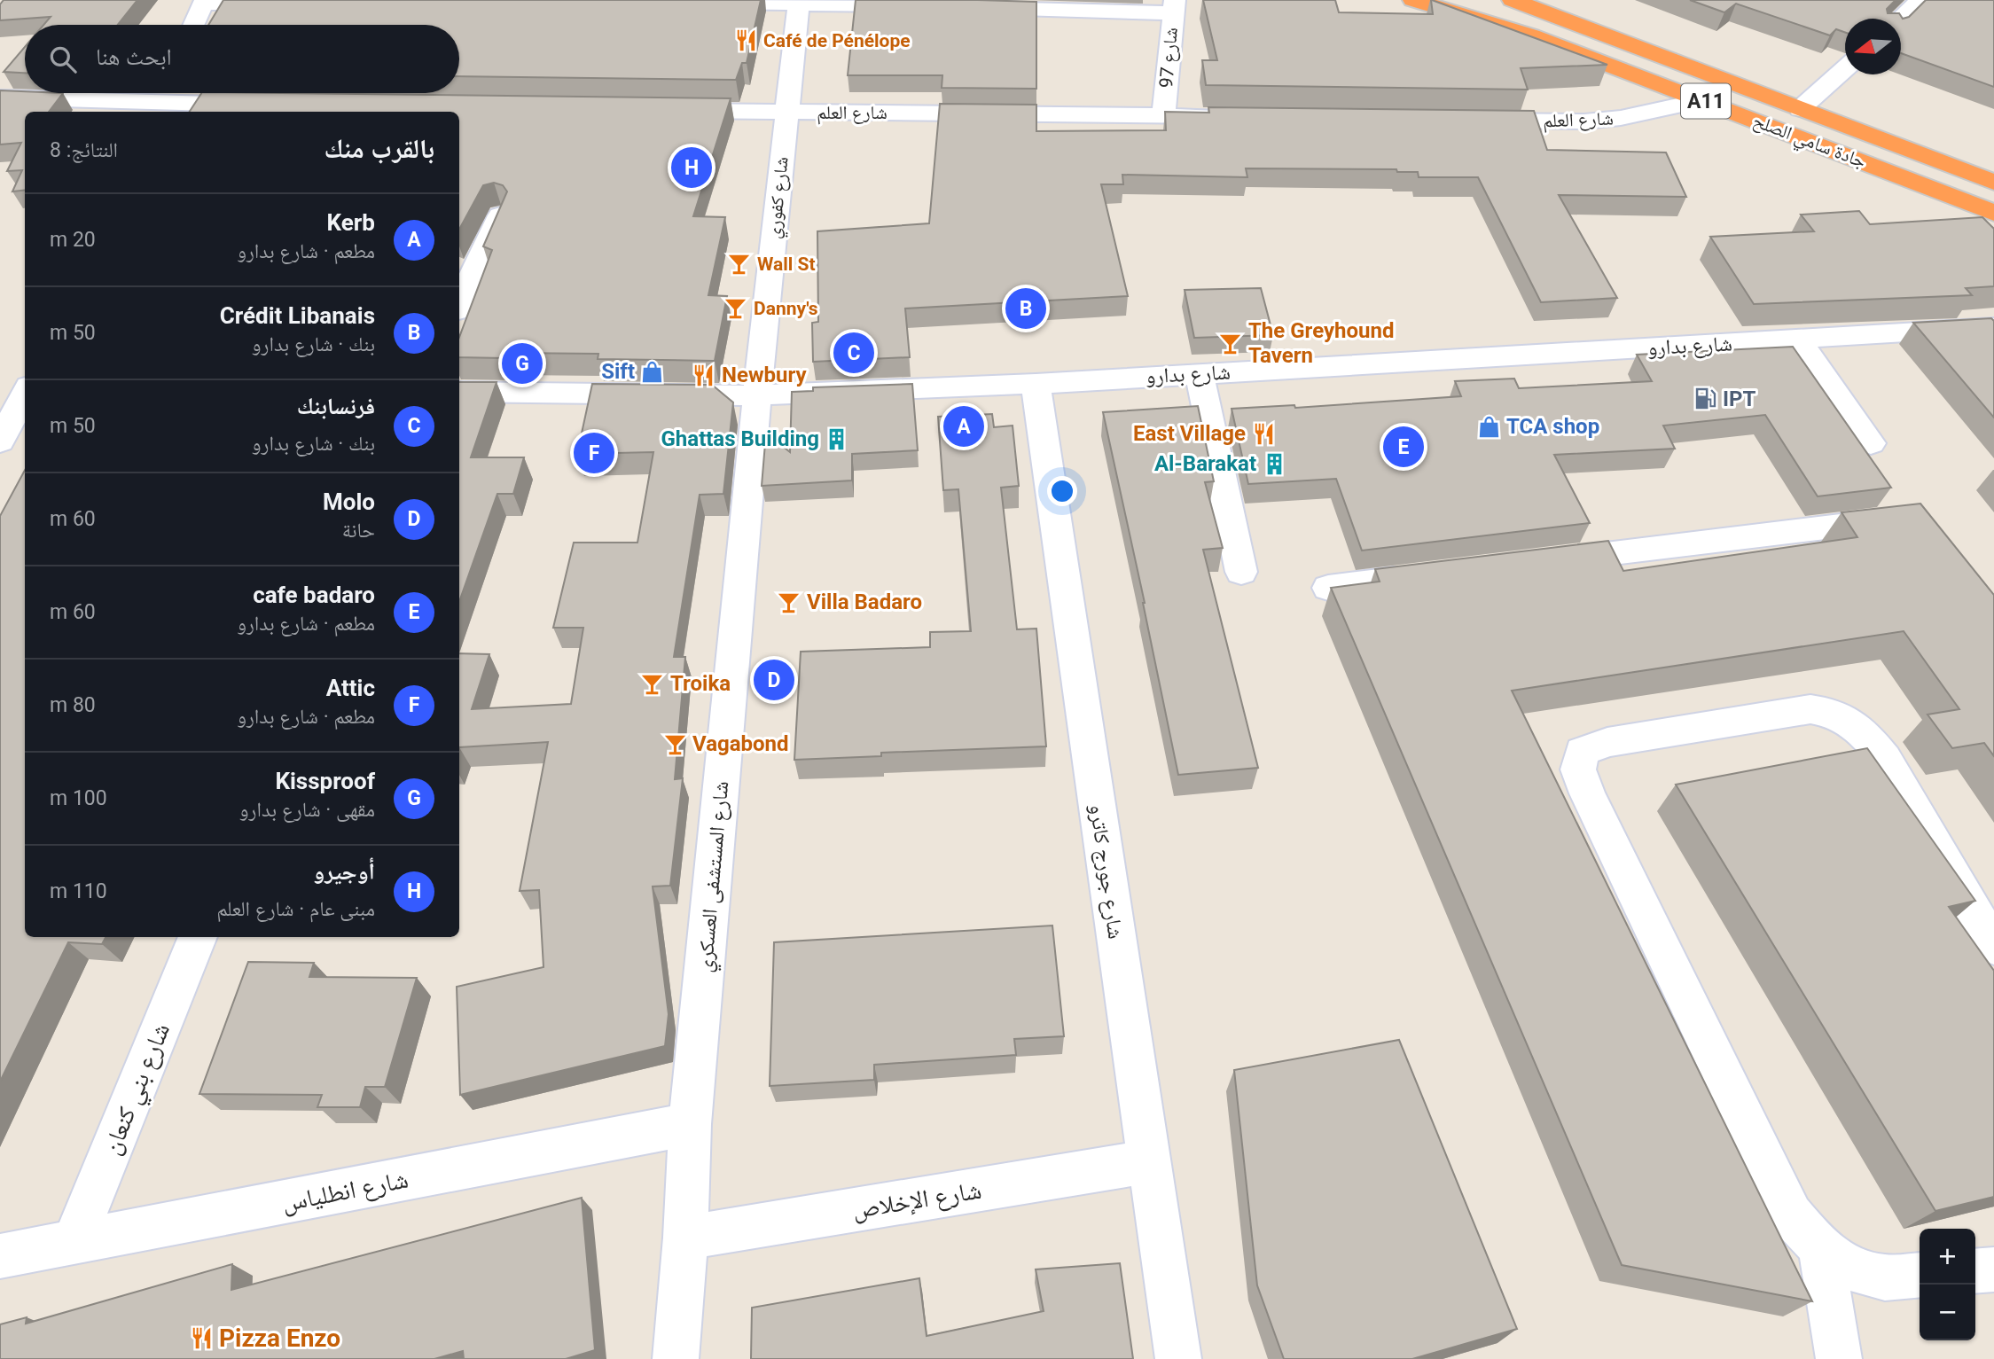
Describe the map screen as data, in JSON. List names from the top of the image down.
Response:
{
  "streets": {
    "highway": ["A11", "جادة سامي الصلح"],
    "street": [
      "شارع 97",
      "شارع العلم",
      "شارع كفوري",
      "شارع بدارو",
      "شارع جورج كاترو",
      "شارع المستشفى العسكري",
      "شارع بني كنعان",
      "شارع انطلياس",
      "شارع الإخلاص"
    ]
  },
  "crossings": [
    ["شارع 97", "شارع العلم"],
    ["شارع العلم", "جادة سامي الصلح"],
    ["شارع العلم", "شارع كفوري"],
    ["شارع كفوري", "شارع بدارو"],
    ["شارع كفوري", "شارع المستشفى العسكري"],
    ["شارع بدارو", "شارع جورج كاترو"],
    ["شارع بدارو", "شارع المستشفى العسكري"],
    ["شارع جورج كاترو", "شارع الإخلاص"],
    ["شارع المستشفى العسكري", "شارع انطلياس"],
    ["شارع المستشفى العسكري", "شارع الإخلاص"],
    ["شارع بني كنعان", "شارع انطلياس"]
  ],
  "places": {
    "restaurant": [
      "Café de Pénélope",
      "Newbury",
      "East Village",
      "Pizza Enzo"
    ],
    "bar": [
      "Wall St",
      "Danny's",
      "The Greyhound Tavern",
      "Villa Badaro",
      "Troika",
      "Vagabond"
    ],
    "shop": ["Sift", "TCA shop"],
    "fuel station": ["IPT"],
    "building": ["Ghattas Building", "Al-Barakat"]
  },
  "north": "left",
  "page": {
    "search": "ابحث هنا",
    "heading": ["بالقرب منك", "النتائج: 8"],
    "pins": [
      "H",
      "B",
      "C",
      "G",
      "A",
      "E",
      "F",
      "D"
    ],
    "list": [
      {
        "mark": "A",
        "name": "Kerb",
        "note": "مطعم · شارع بدارو",
        "value": "20 m"
      },
      {
        "mark": "B",
        "name": "Crédit Libanais",
        "note": "بنك · شارع بدارو",
        "value": "50 m"
      },
      {
        "mark": "C",
        "name": "فرنسابنك",
        "note": "بنك · شارع بدارو",
        "value": "50 m"
      },
      {
        "mark": "D",
        "name": "Molo",
        "note": "حانة",
        "value": "60 m"
      },
      {
        "mark": "E",
        "name": "cafe badaro",
        "note": "مطعم · شارع بدارو",
        "value": "60 m"
      },
      {
        "mark": "F",
        "name": "Attic",
        "note": "مطعم · شارع بدارو",
        "value": "80 m"
      },
      {
        "mark": "G",
        "name": "Kissproof",
        "note": "مقهى · شارع بدارو",
        "value": "100 m"
      },
      {
        "mark": "H",
        "name": "أوجيرو",
        "note": "مبنى عام · شارع العلم",
        "value": "110 m"
      }
    ],
    "map_buttons": ["+", "−"]
  }
}
